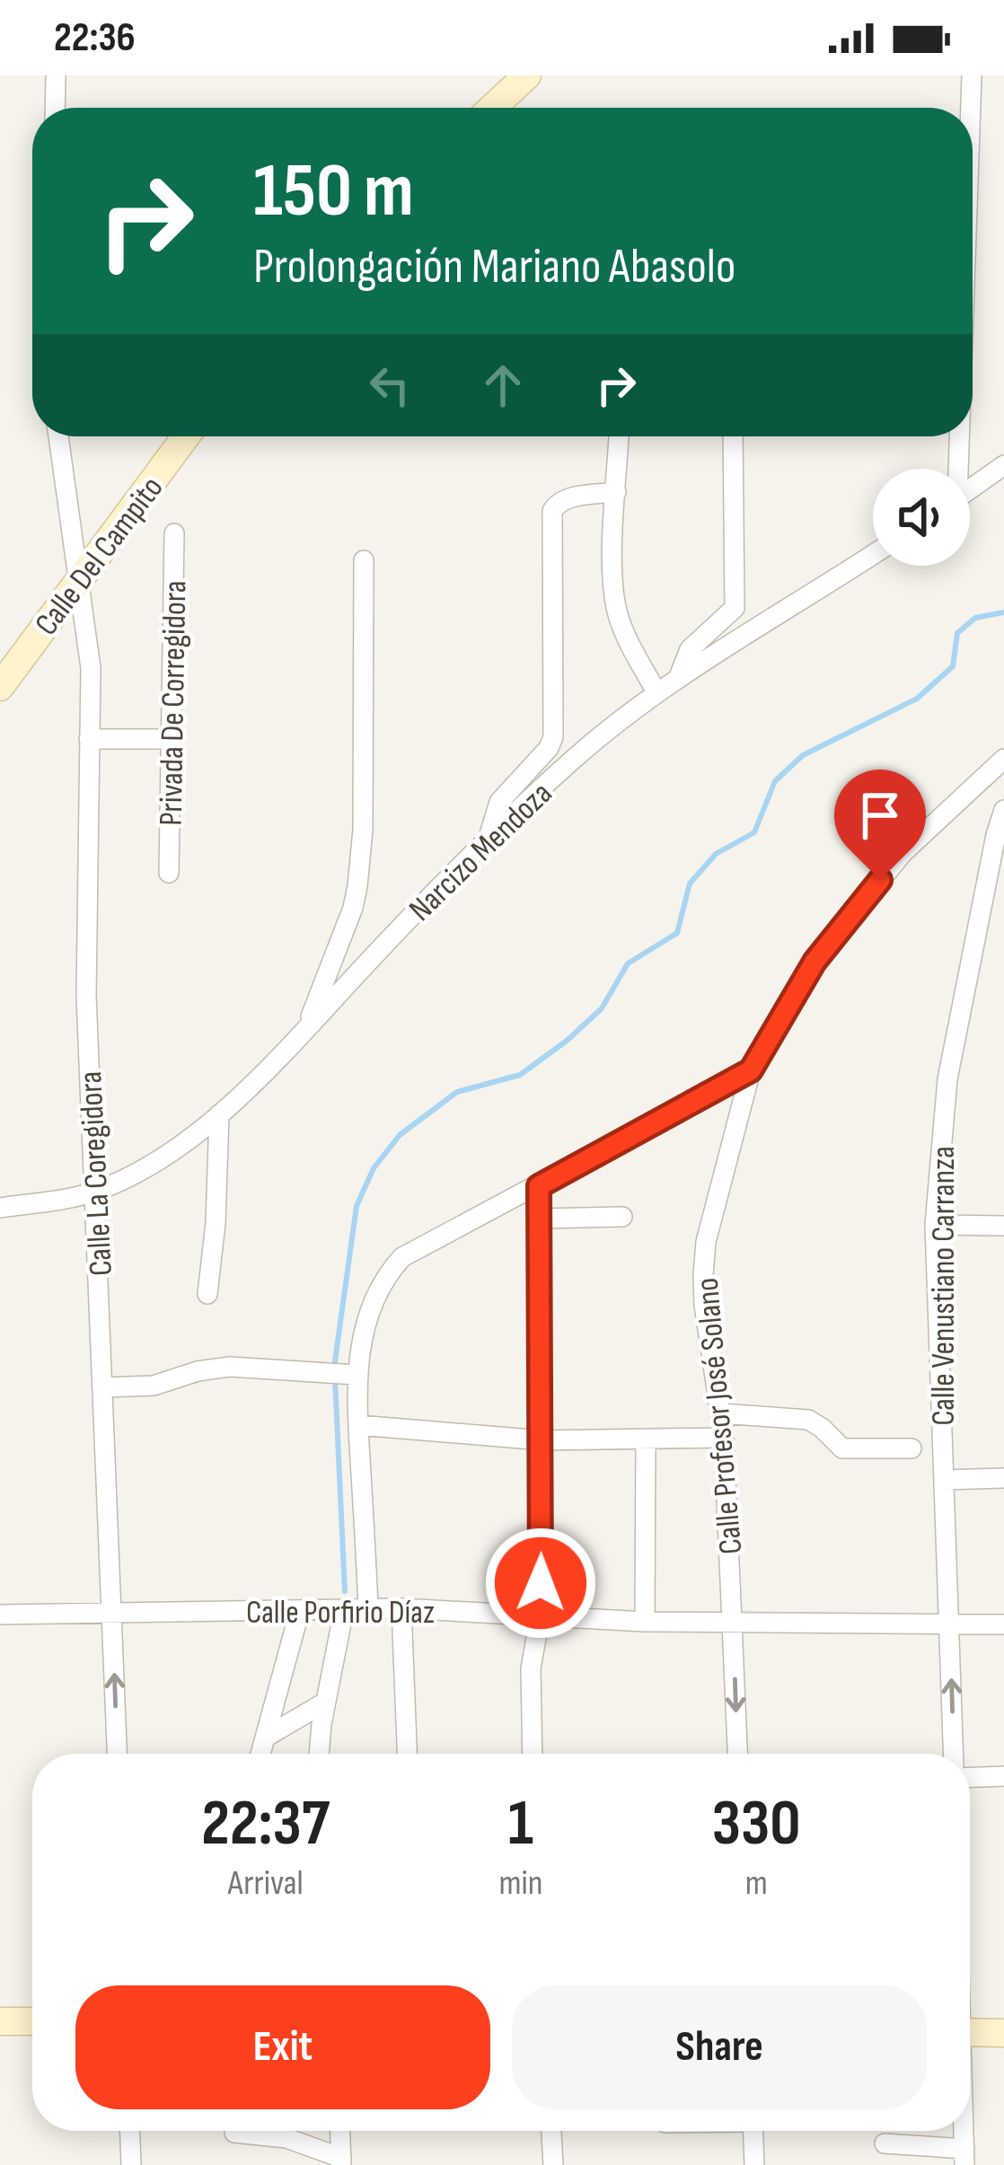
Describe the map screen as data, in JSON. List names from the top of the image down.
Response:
{
  "streets": {
    "street": [
      "Calle Del Campito",
      "Privada De Corregidora",
      "Narcizo Mendoza",
      "Calle La Coregidora",
      "Calle Venustiano Carranza",
      "Calle Profesor José Solano",
      "Calle Porfirio Díaz"
    ]
  },
  "crossings": [
    ["Calle Del Campito", "Calle La Coregidora"],
    ["Narcizo Mendoza", "Calle La Coregidora"],
    ["Calle La Coregidora", "Calle Porfirio Díaz"],
    ["Calle Venustiano Carranza", "Calle Porfirio Díaz"],
    ["Calle Profesor José Solano", "Calle Porfirio Díaz"]
  ],
  "page": {
    "status": "22:36",
    "turn": ["150 m", "Prolongación Mariano Abasolo"],
    "eta": [
      "22:37",
      "Arrival",
      "1",
      "min",
      "330",
      "m"
    ],
    "buttons": ["Exit", "Share"]
  }
}
